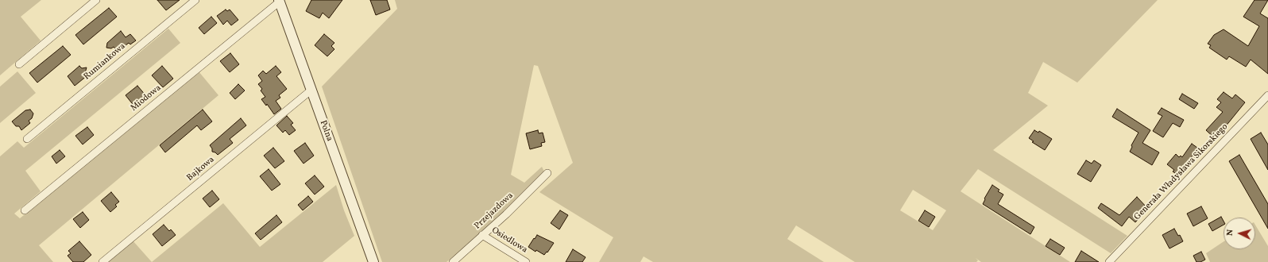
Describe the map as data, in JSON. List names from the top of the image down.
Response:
{
  "streets": {
    "street": [
      "Rumiankowa",
      "Miodowa",
      "Polna",
      "Bajkowa",
      "Generała Władysława Sikorskiego",
      "Przejazdowa",
      "Osiedlowa"
    ]
  },
  "crossings": [
    ["Miodowa", "Polna"],
    ["Polna", "Bajkowa"],
    ["Przejazdowa", "Osiedlowa"]
  ],
  "north": "left"
}
